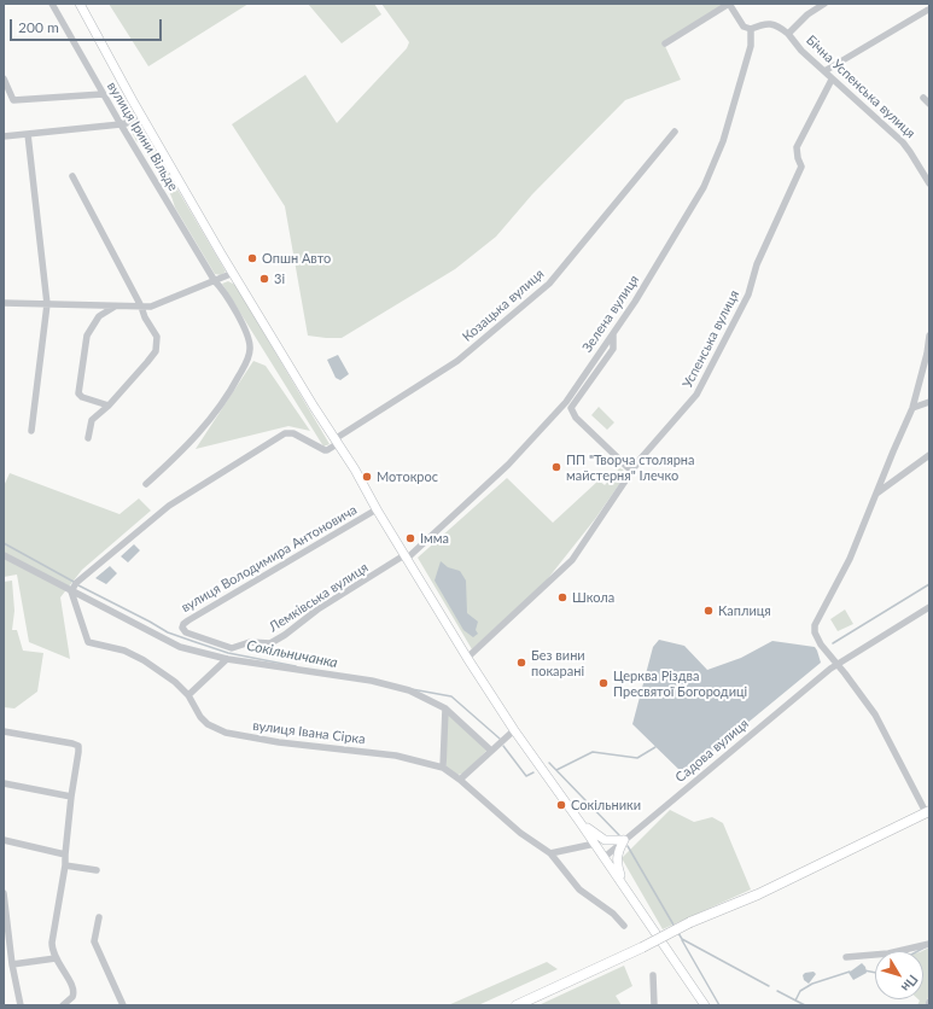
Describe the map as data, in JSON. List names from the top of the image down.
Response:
{
  "streets": {
    "street": [
      "Бічна Успенська вулиця",
      "вулиця Ірини Вільде",
      "Козацька вулиця",
      "Зелена вулиця",
      "Успенська вулиця",
      "вулиця Володимира Антоновича",
      "Лемківська вулиця",
      "вулиця Івана Сірка",
      "Садова вулиця"
    ]
  },
  "crossings": [
    ["Бічна Успенська вулиця", "Успенська вулиця"],
    ["Зелена вулиця", "Лемківська вулиця"],
    ["вулиця Володимира Антоновича", "Лемківська вулиця"]
  ],
  "water": ["Сокільничанка"],
  "places": [
    "Опшн Авто",
    "3і",
    "ПП \"Творча столярна майстерня\" Ілечко",
    "Мотокрос",
    "Імма",
    "Школа",
    "Каплиця",
    "Без вини покарані",
    "Церква Різдва Пресвятої Богородиці",
    "Сокільники"
  ],
  "scale_bar": "200 m",
  "north": "bottom right"
}
